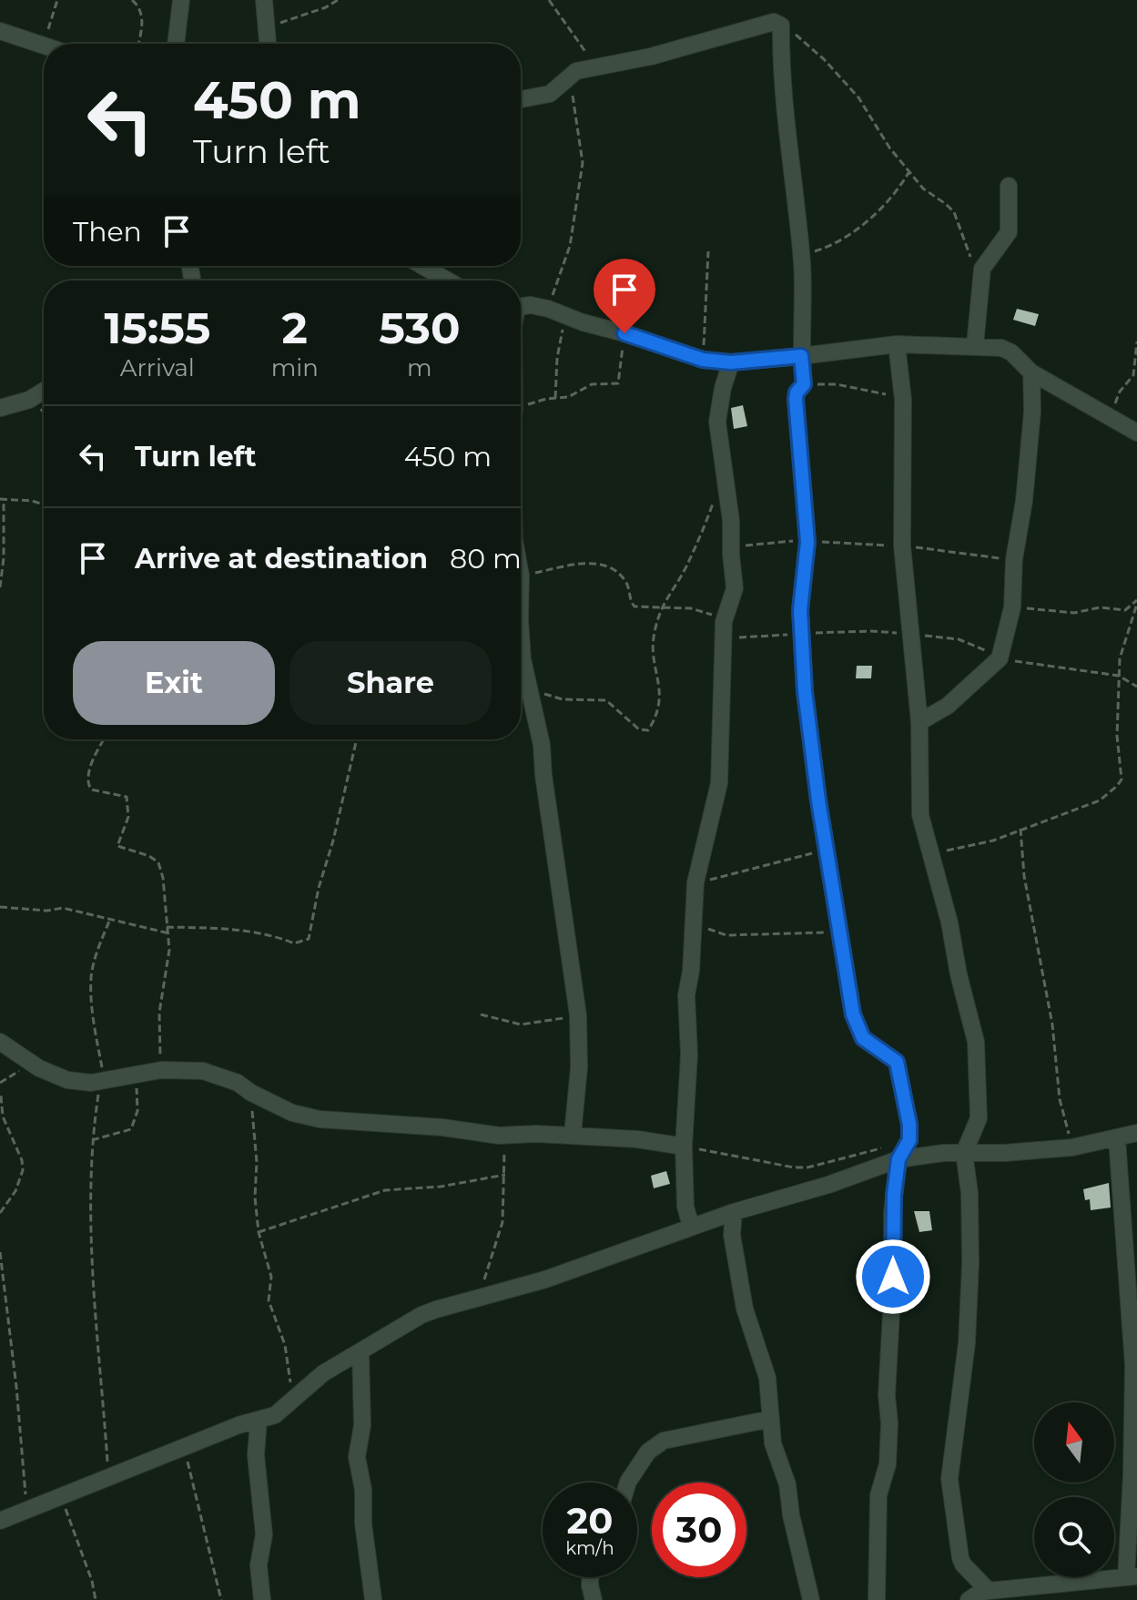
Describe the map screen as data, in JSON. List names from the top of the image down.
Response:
{
  "north": "top",
  "page": {
    "turn": ["450 m", "Turn left"],
    "then": "Then",
    "eta": [
      "15:55",
      "Arrival",
      "2",
      "min",
      "530",
      "m"
    ],
    "list": [
      {
        "name": "Turn left",
        "value": "450 m"
      },
      {
        "name": "Arrive at destination",
        "value": "80 m"
      }
    ],
    "buttons": ["Exit", "Share"],
    "speed": "20 km/h",
    "limit": "30"
  }
}
